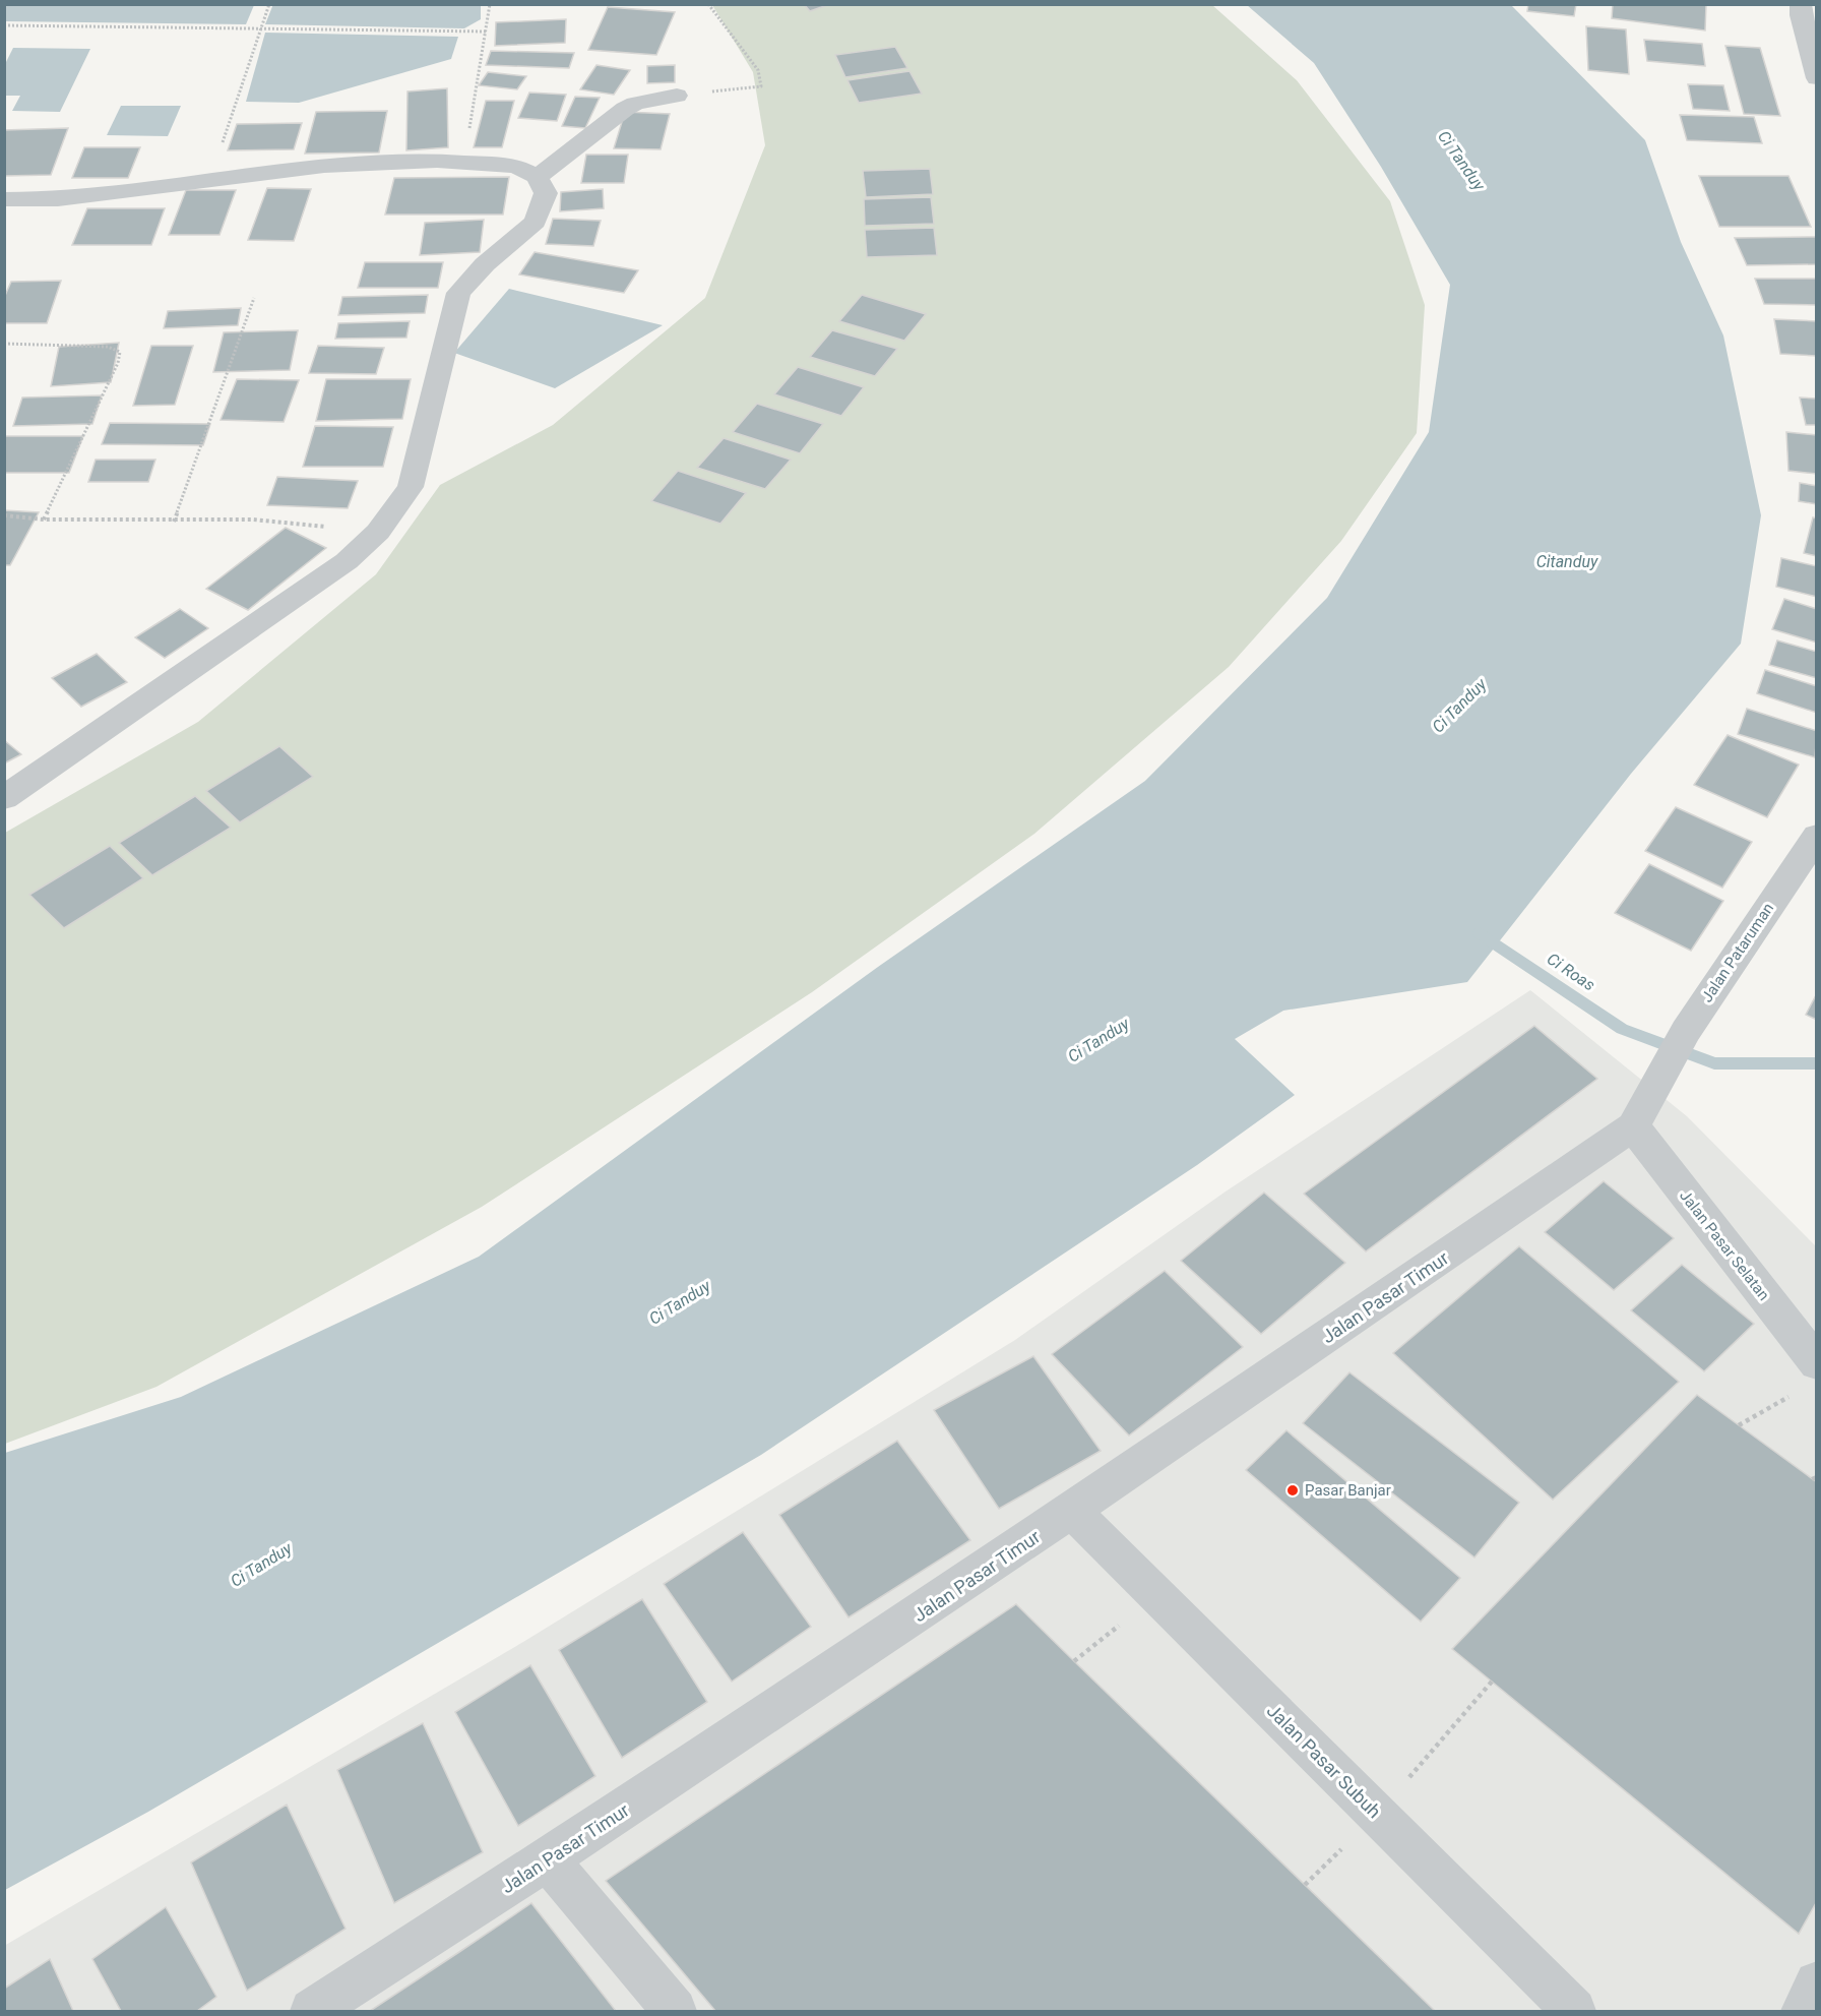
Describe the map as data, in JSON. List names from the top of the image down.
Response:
{
  "streets": {
    "street": [
      "Jalan Pataruman",
      "Jalan Pasar Selatan",
      "Jalan Pasar Timur",
      "Jalan Pasar Subuh"
    ]
  },
  "crossings": [
    ["Jalan Pataruman", "Jalan Pasar Selatan"],
    ["Jalan Pataruman", "Jalan Pasar Timur"],
    ["Jalan Pasar Selatan", "Jalan Pasar Timur"],
    ["Jalan Pasar Timur", "Jalan Pasar Subuh"]
  ],
  "water": ["Ci Tanduy", "Citanduy", "Ci Roas"],
  "places": ["Pasar Banjar"]
}
